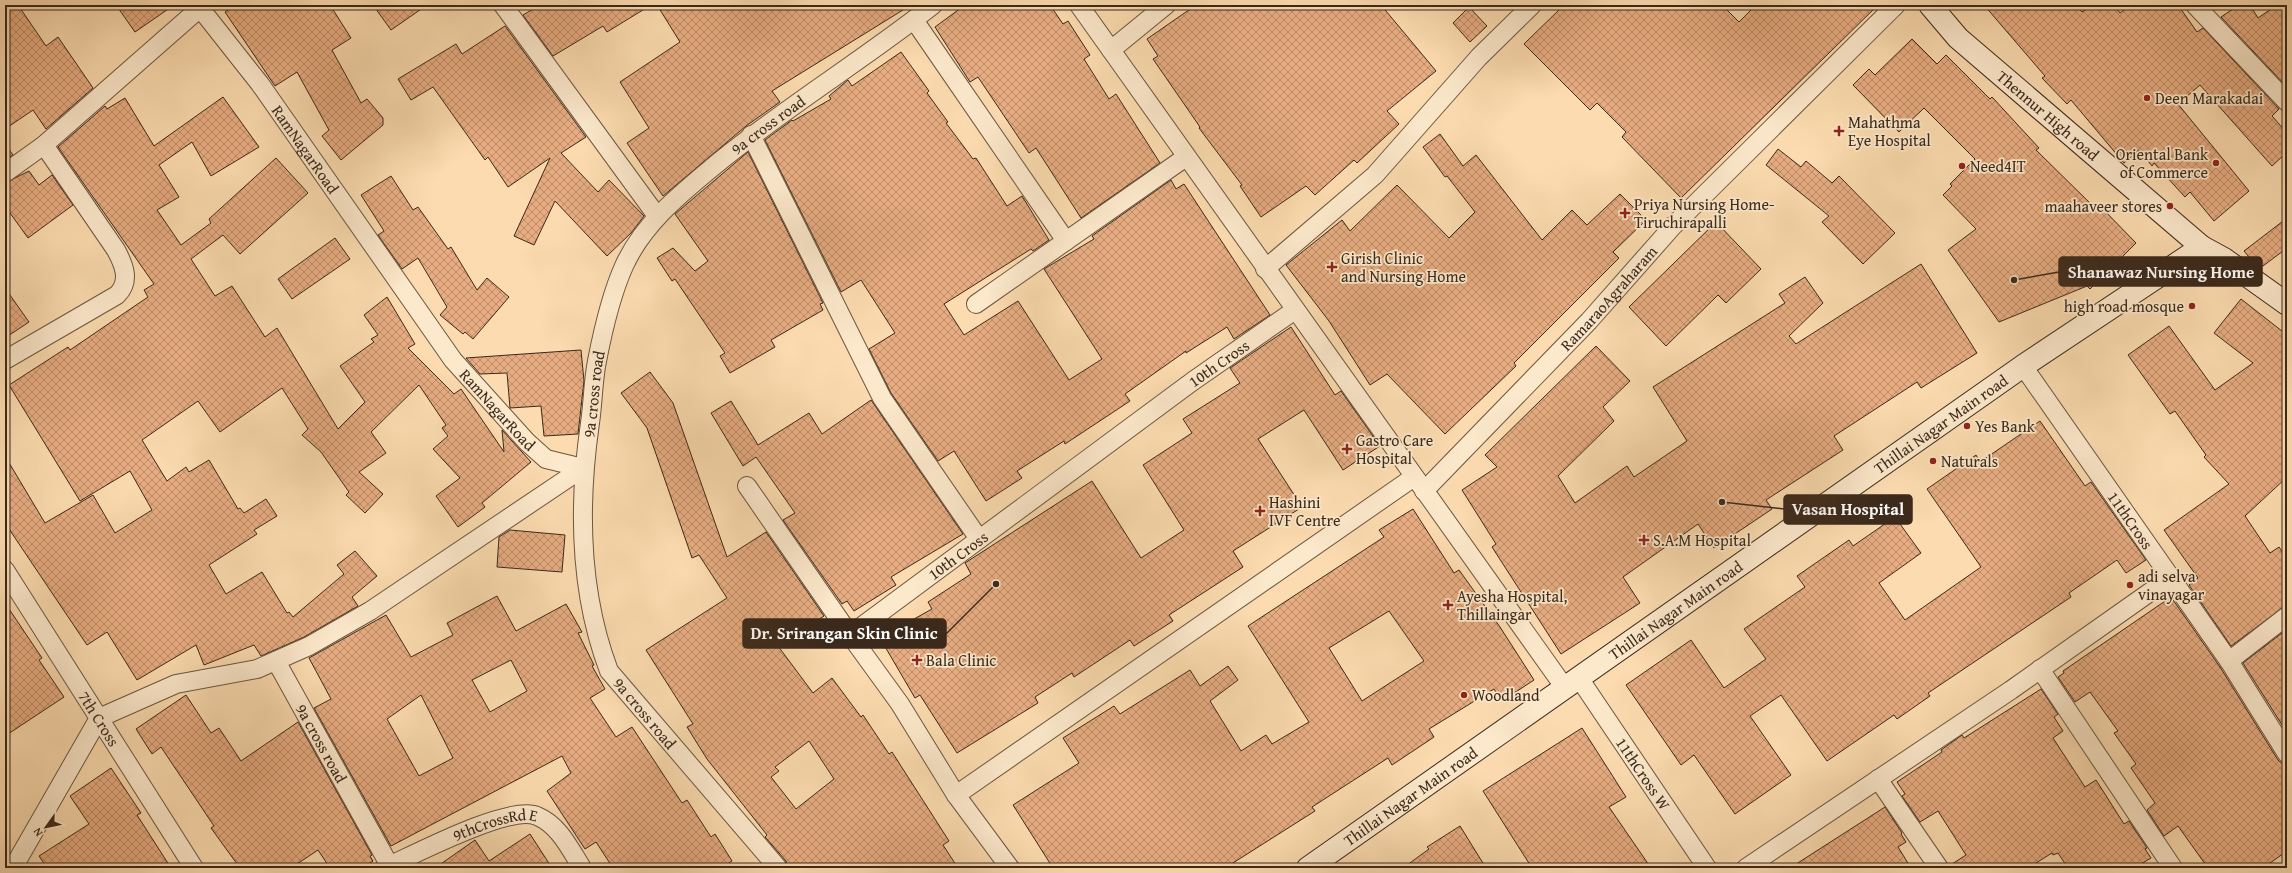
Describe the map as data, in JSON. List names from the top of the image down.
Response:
{
  "streets": {
    "street": [
      "Thennur High road",
      "9a cross road",
      "RamNagarRoad",
      "RamaraoAgraharam",
      "10th Cross",
      "Thillai Nagar Main road",
      "11thCross",
      "7th Cross",
      "11thCross W",
      "9thCrossRd E"
    ]
  },
  "crossings": [
    ["Thennur High road", "Thillai Nagar Main road"],
    ["9a cross road", "RamNagarRoad"],
    ["9a cross road", "9thCrossRd E"],
    ["RamaraoAgraharam", "11thCross W"],
    ["10th Cross", "11thCross W"],
    ["Thillai Nagar Main road", "11thCross"],
    ["Thillai Nagar Main road", "11thCross W"]
  ],
  "places": {
    "other": [
      "Deen Marakadai",
      "Oriental Bank of Commerce",
      "Need4IT",
      "maahaveer stores",
      "Shanawaz Nursing Home",
      "high road mosque",
      "Yes Bank",
      "Naturals",
      "Vasan Hospital",
      "Dr. Srirangan Skin Clinic",
      "adi selva vinayagar",
      "Woodland"
    ],
    "health": [
      "Mahathma Eye Hospital",
      "Priya Nursing Home- Tiruchirapalli",
      "Girish Clinic and Nursing Home",
      "Gastro Care Hospital",
      "Hashini IVF Centre",
      "S.A.M Hospital",
      "Ayesha Hospital, Thillaingar",
      "Bala Clinic"
    ]
  },
  "north": "bottom left"
}
